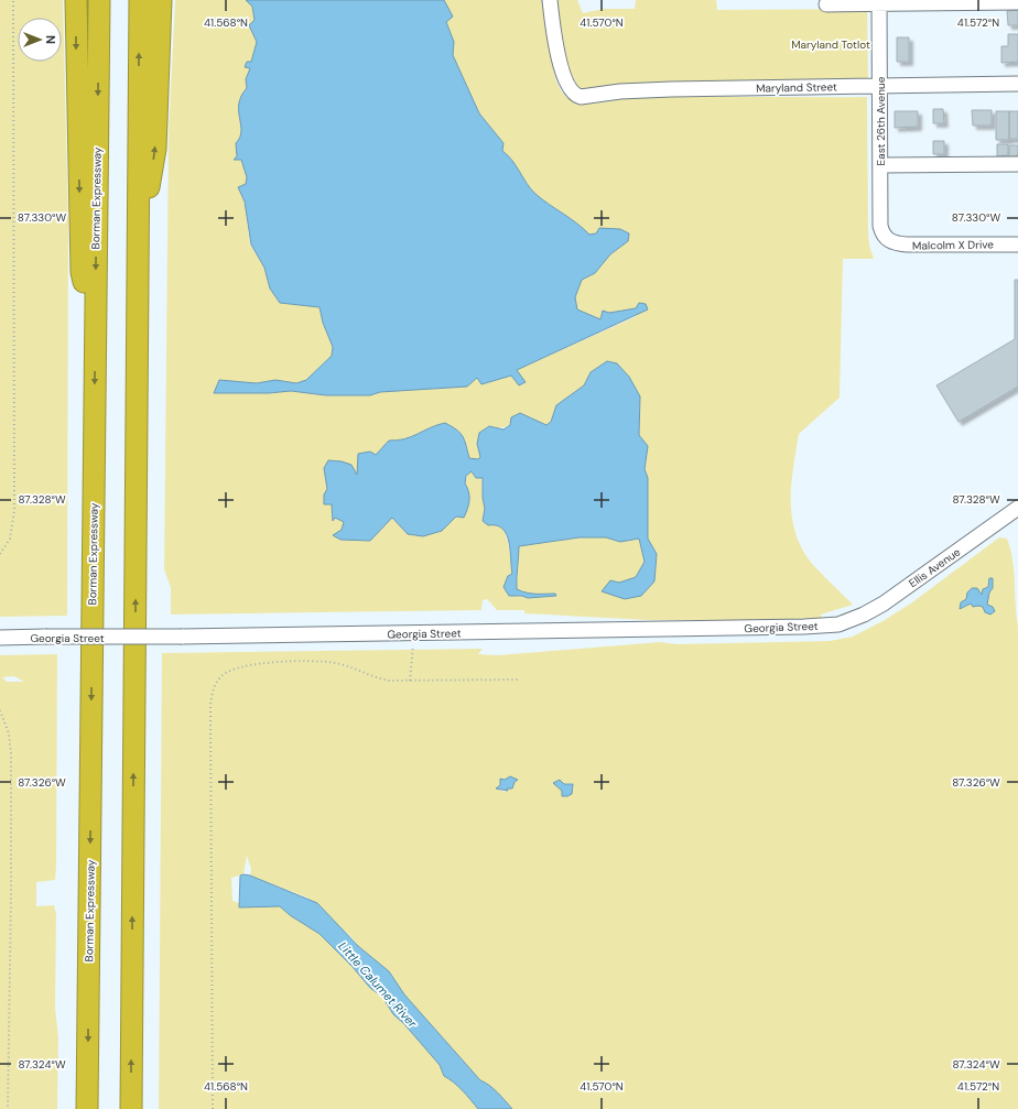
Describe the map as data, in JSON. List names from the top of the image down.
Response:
{
  "streets": {
    "highway": ["Borman Expressway"],
    "street": [
      "Maryland Street",
      "East 26th Avenue",
      "Malcolm X Drive",
      "Ellis Avenue",
      "Georgia Street"
    ]
  },
  "crossings": [
    ["Maryland Street", "East 26th Avenue"],
    ["East 26th Avenue", "Malcolm X Drive"],
    ["Ellis Avenue", "Georgia Street"]
  ],
  "water": ["Little Calumet River"],
  "parks": ["Maryland Totlot"],
  "north": "right",
  "coordinates": [
    "41.568°N",
    "41.570°N",
    "41.572°N",
    "87.330°W",
    "87.328°W",
    "87.326°W",
    "87.324°W"
  ]
}
